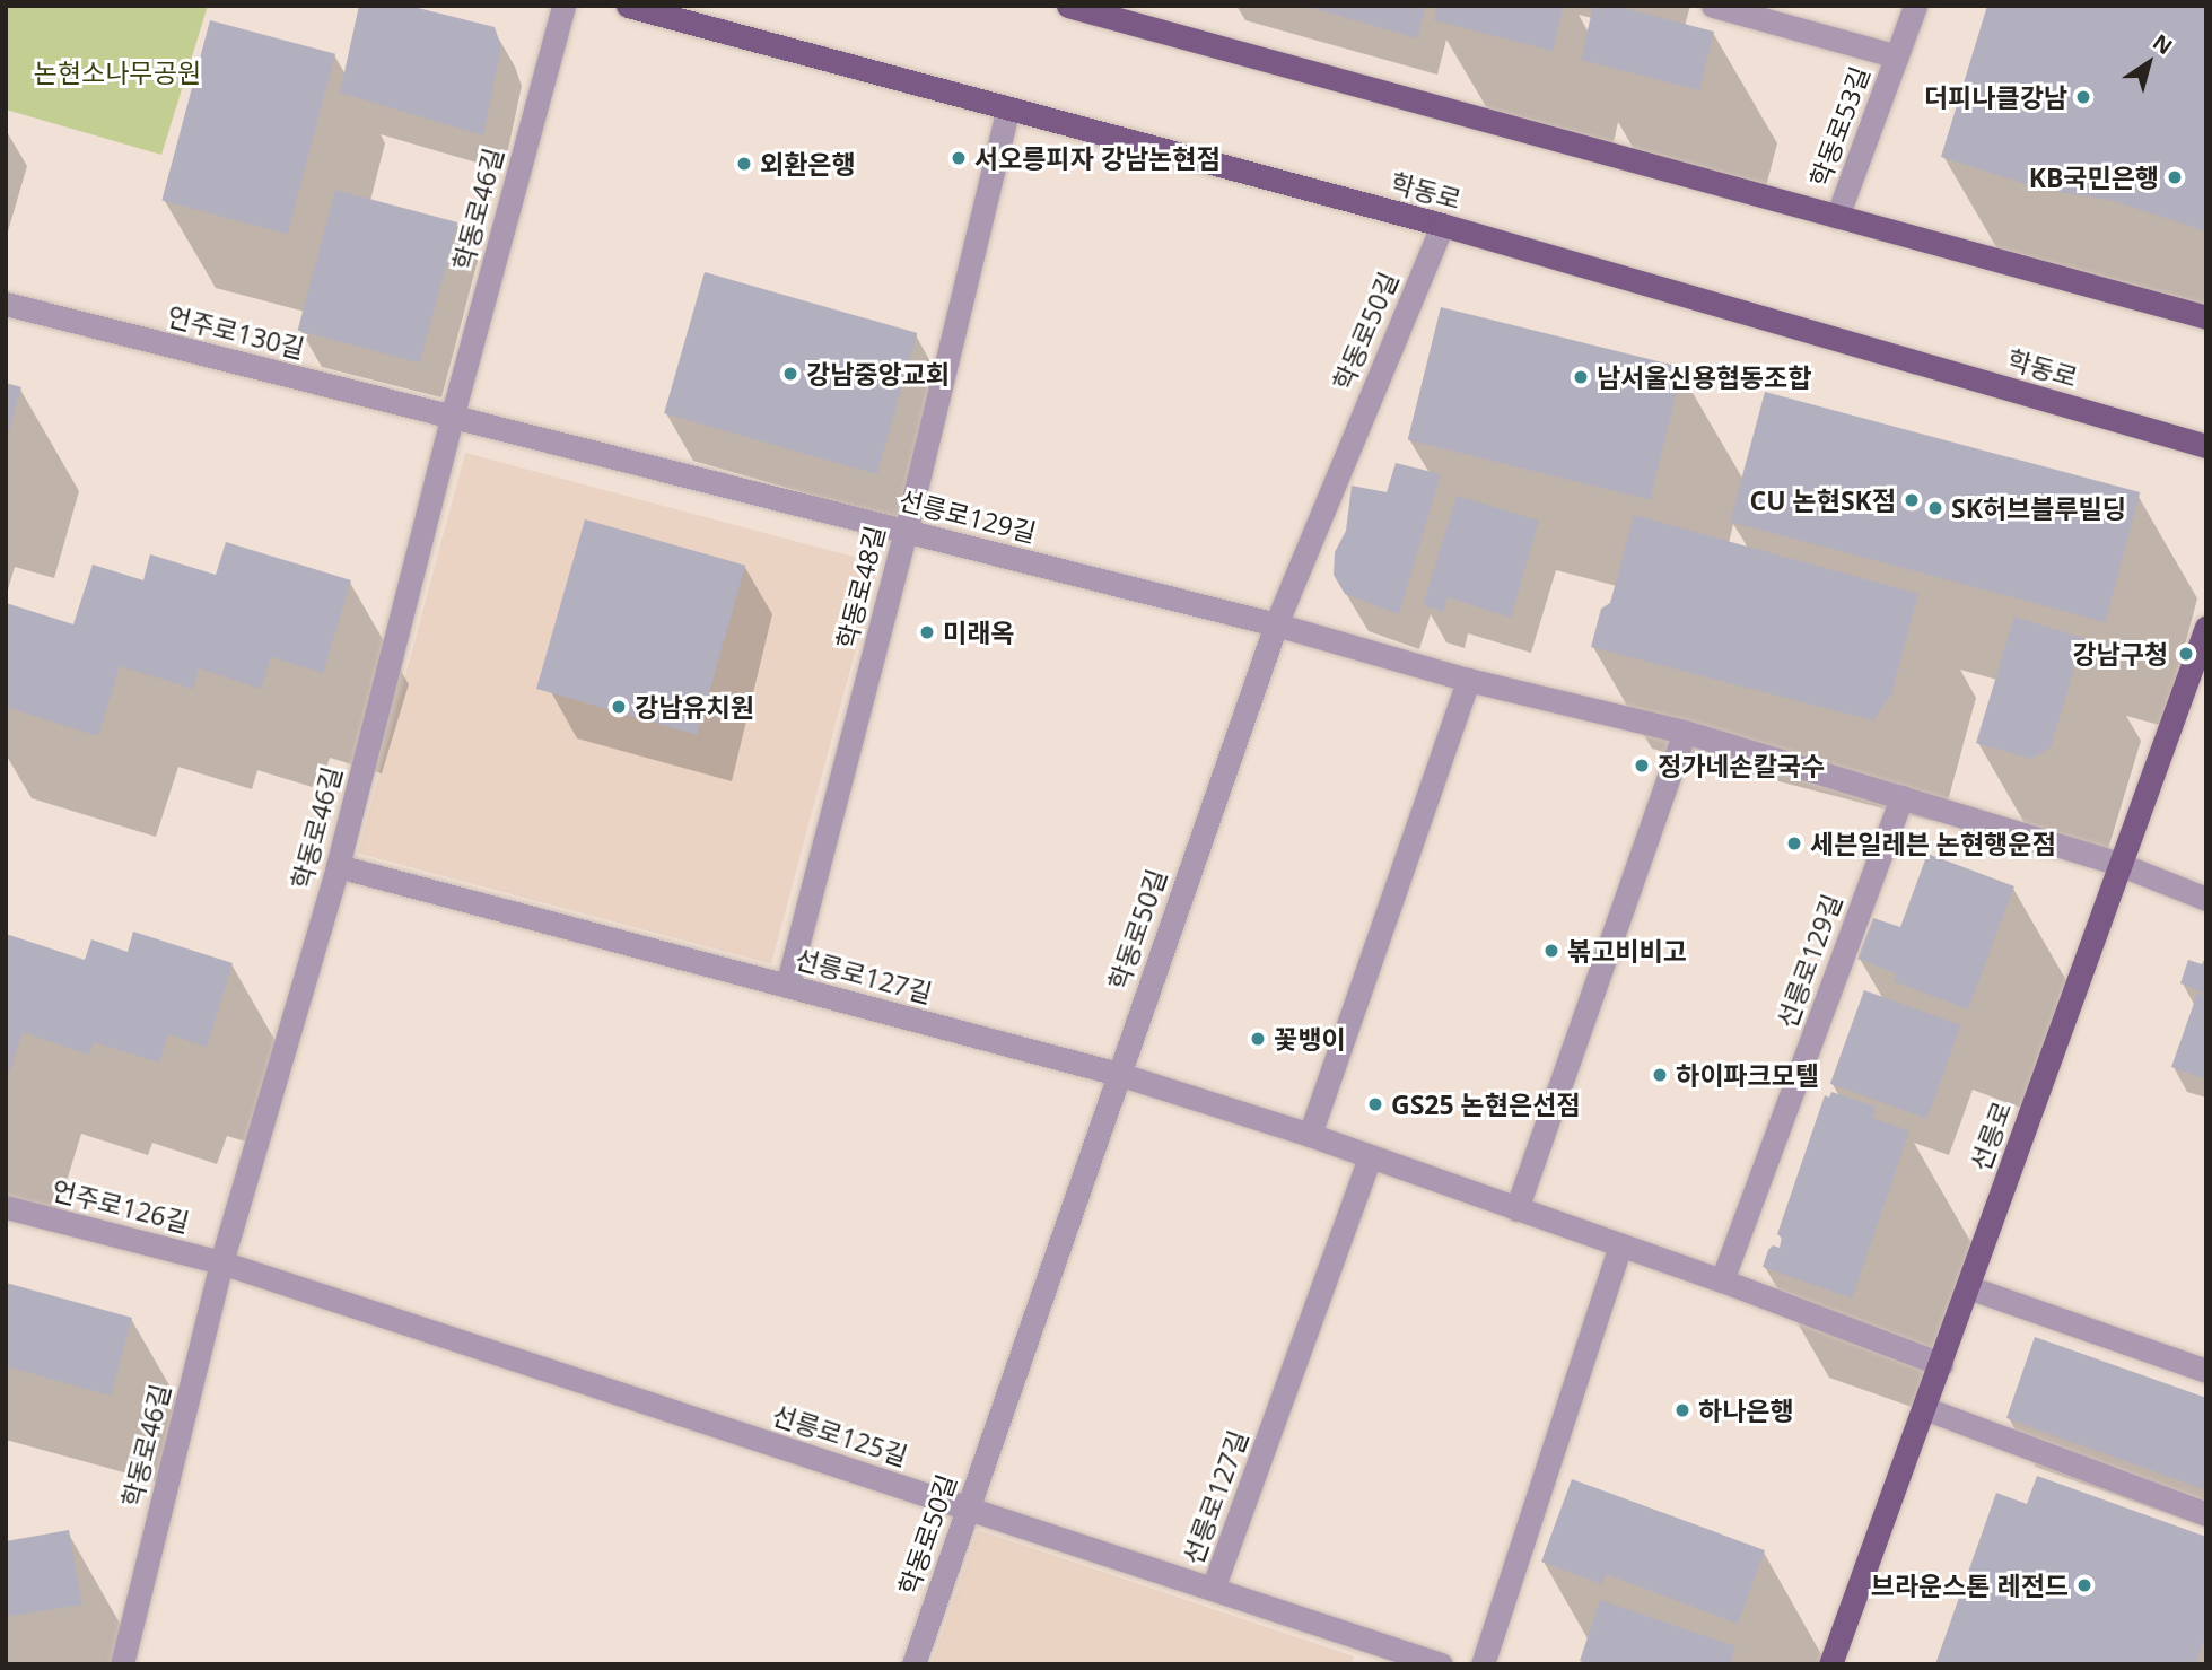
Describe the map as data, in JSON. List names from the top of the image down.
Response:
{
  "streets": {
    "main road": ["학동로", "선릉로"],
    "street": [
      "학동로53길",
      "학동로46길",
      "학동로50길",
      "언주로130길",
      "선릉로129길",
      "학동로48길",
      "선릉로127길",
      "언주로126길",
      "선릉로125길"
    ]
  },
  "crossings": [
    ["학동로", "학동로50길"],
    ["학동로", "학동로48길"],
    ["학동로46길", "언주로130길"],
    ["학동로46길", "선릉로129길"],
    ["학동로46길", "선릉로127길"],
    ["학동로46길", "언주로126길"],
    ["학동로46길", "선릉로125길"],
    ["학동로50길", "선릉로129길"],
    ["학동로50길", "선릉로127길"],
    ["학동로50길", "선릉로125길"],
    ["언주로130길", "선릉로129길"],
    ["선릉로129길", "학동로48길"],
    ["선릉로129길", "선릉로127길"],
    ["선릉로129길", "선릉로"],
    ["학동로48길", "선릉로127길"],
    ["선릉로127길", "선릉로"],
    ["선릉로127길", "선릉로125길"],
    ["언주로126길", "선릉로125길"]
  ],
  "parks": ["논현소나무공원"],
  "places": [
    "더피나클강남",
    "서오릉피자 강남논현점",
    "외환은행",
    "KB국민은행",
    "강남중앙교회",
    "남서울신용협동조합",
    "CU 논현SK점",
    "SK허브블루빌딩",
    "미래옥",
    "강남구청",
    "강남유치원",
    "정가네손칼국수",
    "세븐일레븐 논현행운점",
    "볶고비비고",
    "꽃뱅이",
    "하이파크모텔",
    "GS25 논현은선점",
    "하나은행",
    "브라운스톤 레전드"
  ],
  "north": "top right"
}
